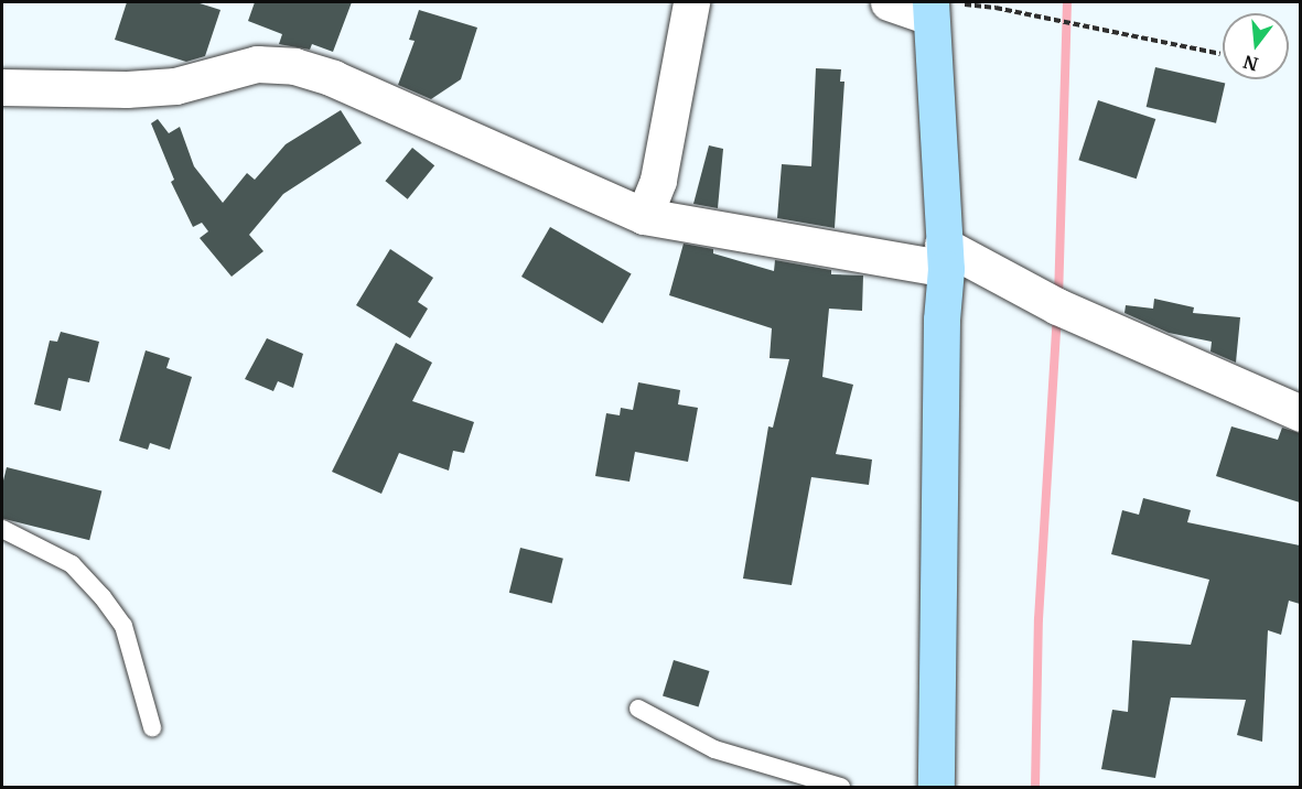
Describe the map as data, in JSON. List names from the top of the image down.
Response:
{
  "north": "bottom"
}
